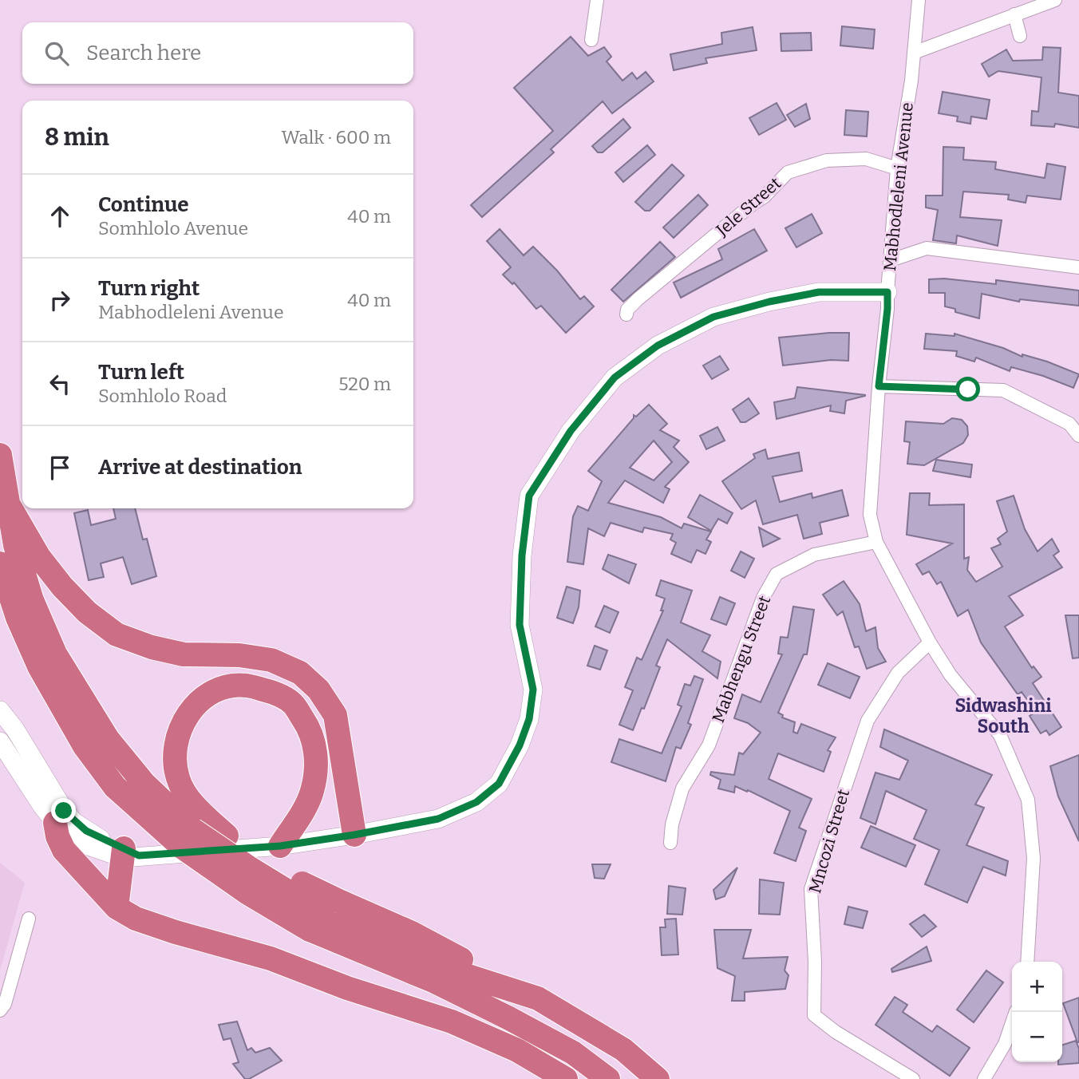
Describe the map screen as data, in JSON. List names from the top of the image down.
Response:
{
  "streets": {
    "street": [
      "Mabhodleleni Avenue",
      "Jele Street",
      "Mabhengu Street",
      "Mncozi Street"
    ]
  },
  "crossings": [
    ["Mabhodleleni Avenue", "Jele Street"],
    ["Mabhodleleni Avenue", "Mabhengu Street"],
    ["Mabhodleleni Avenue", "Mncozi Street"]
  ],
  "districts": ["Sidwashini South"],
  "page": {
    "search": "Search here",
    "heading": ["8 min", "Walk · 600 m"],
    "list": [
      ["Continue", "Somhlolo Avenue", "40 m"],
      ["Turn right", "Mabhodleleni Avenue", "40 m"],
      ["Turn left", "Somhlolo Road", "520 m"],
      "Arrive at destination"
    ],
    "map_buttons": ["+", "−"]
  }
}
